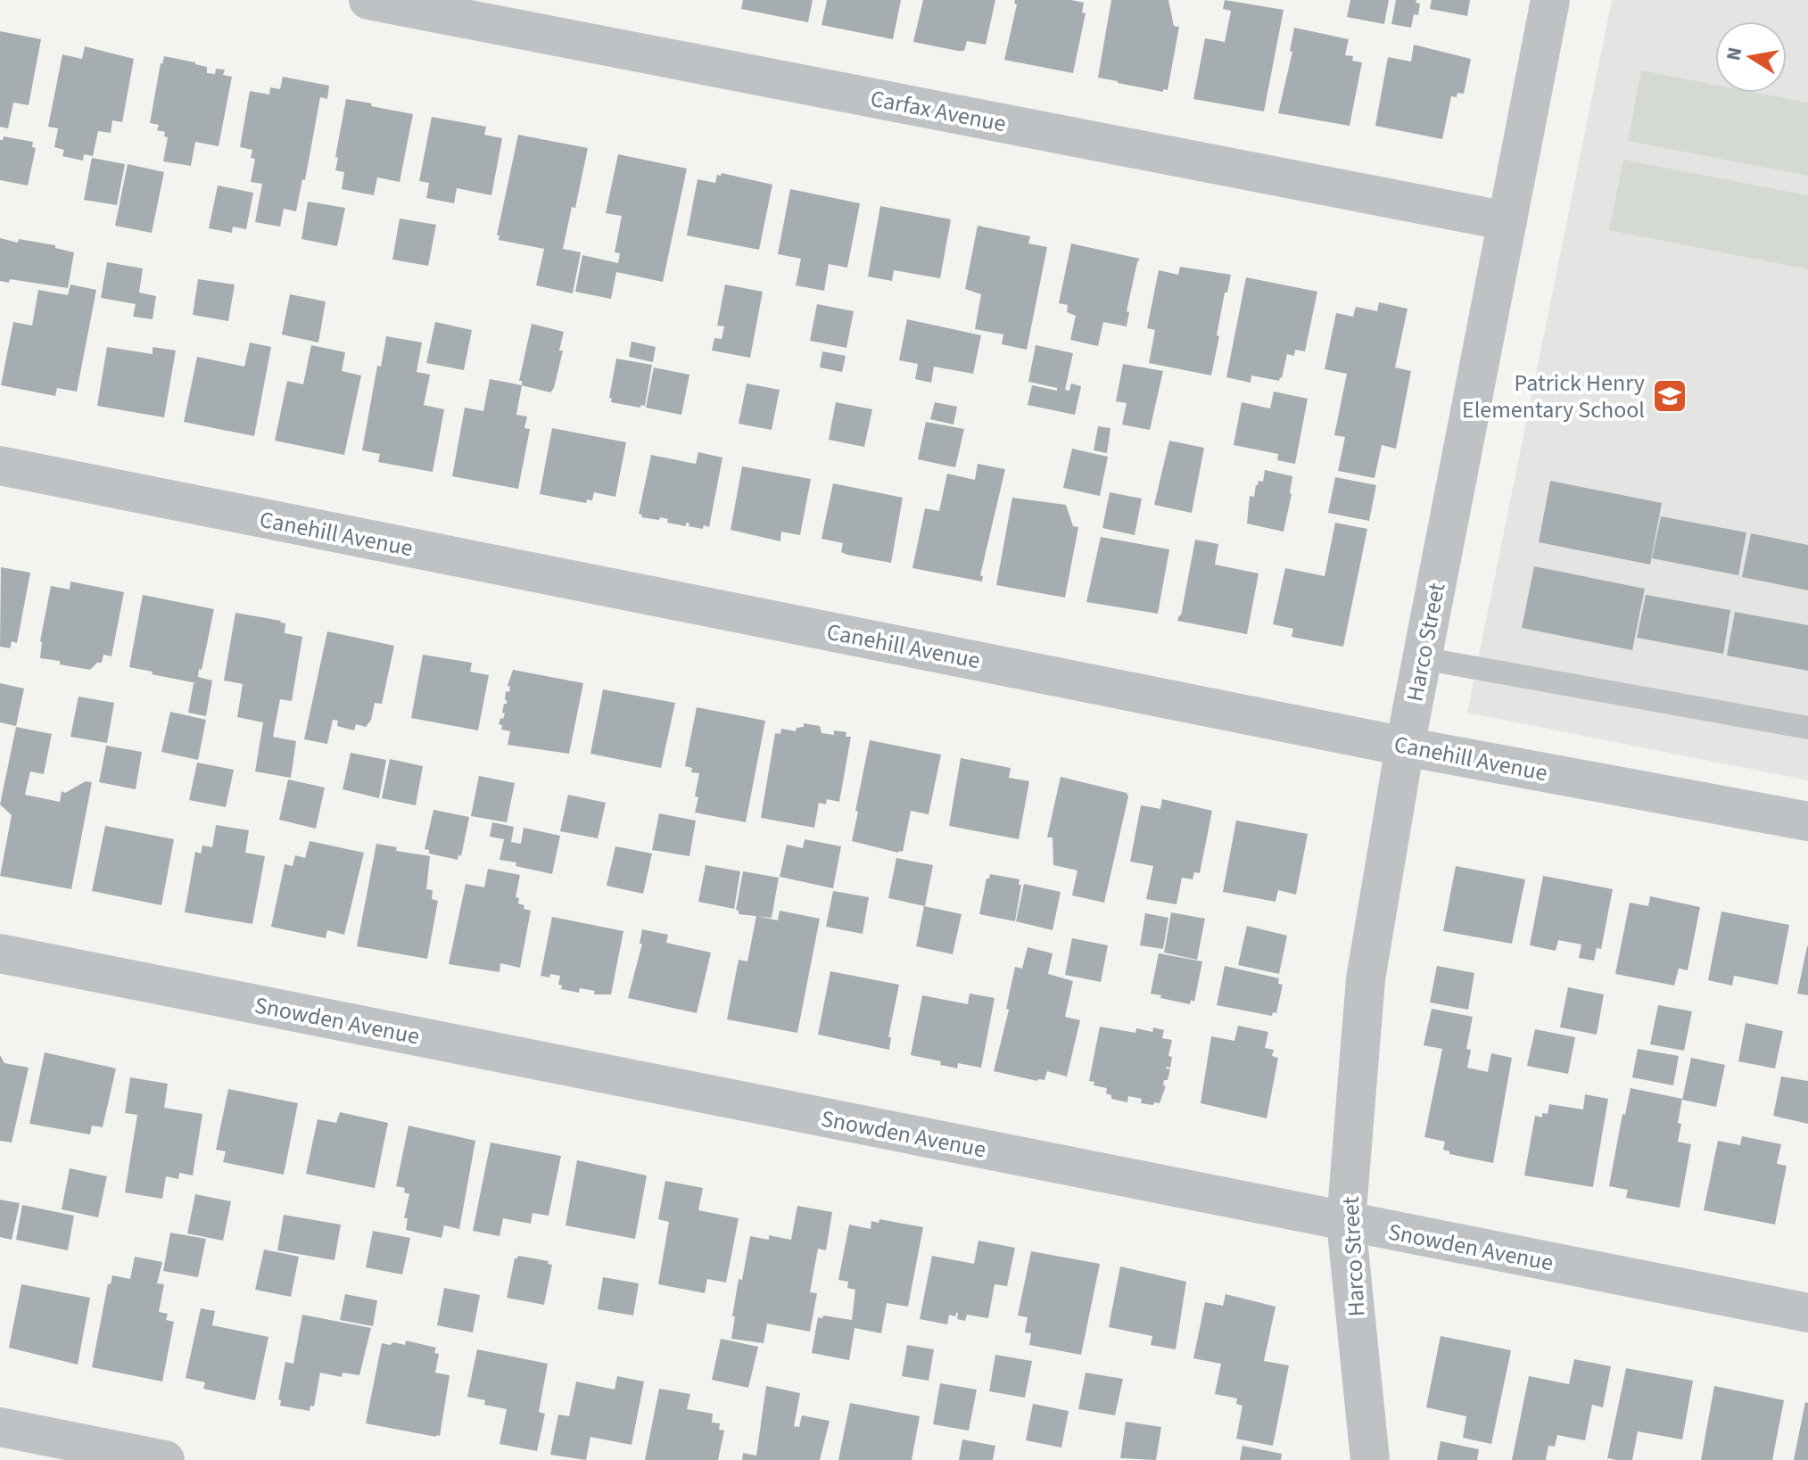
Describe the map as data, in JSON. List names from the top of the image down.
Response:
{
  "streets": {
    "street": [
      "Carfax Avenue",
      "Canehill Avenue",
      "Harco Street",
      "Snowden Avenue"
    ]
  },
  "crossings": [
    ["Carfax Avenue", "Harco Street"],
    ["Canehill Avenue", "Harco Street"],
    ["Harco Street", "Snowden Avenue"]
  ],
  "places": {
    "school or university": ["Patrick Henry Elementary School"]
  },
  "north": "left"
}
